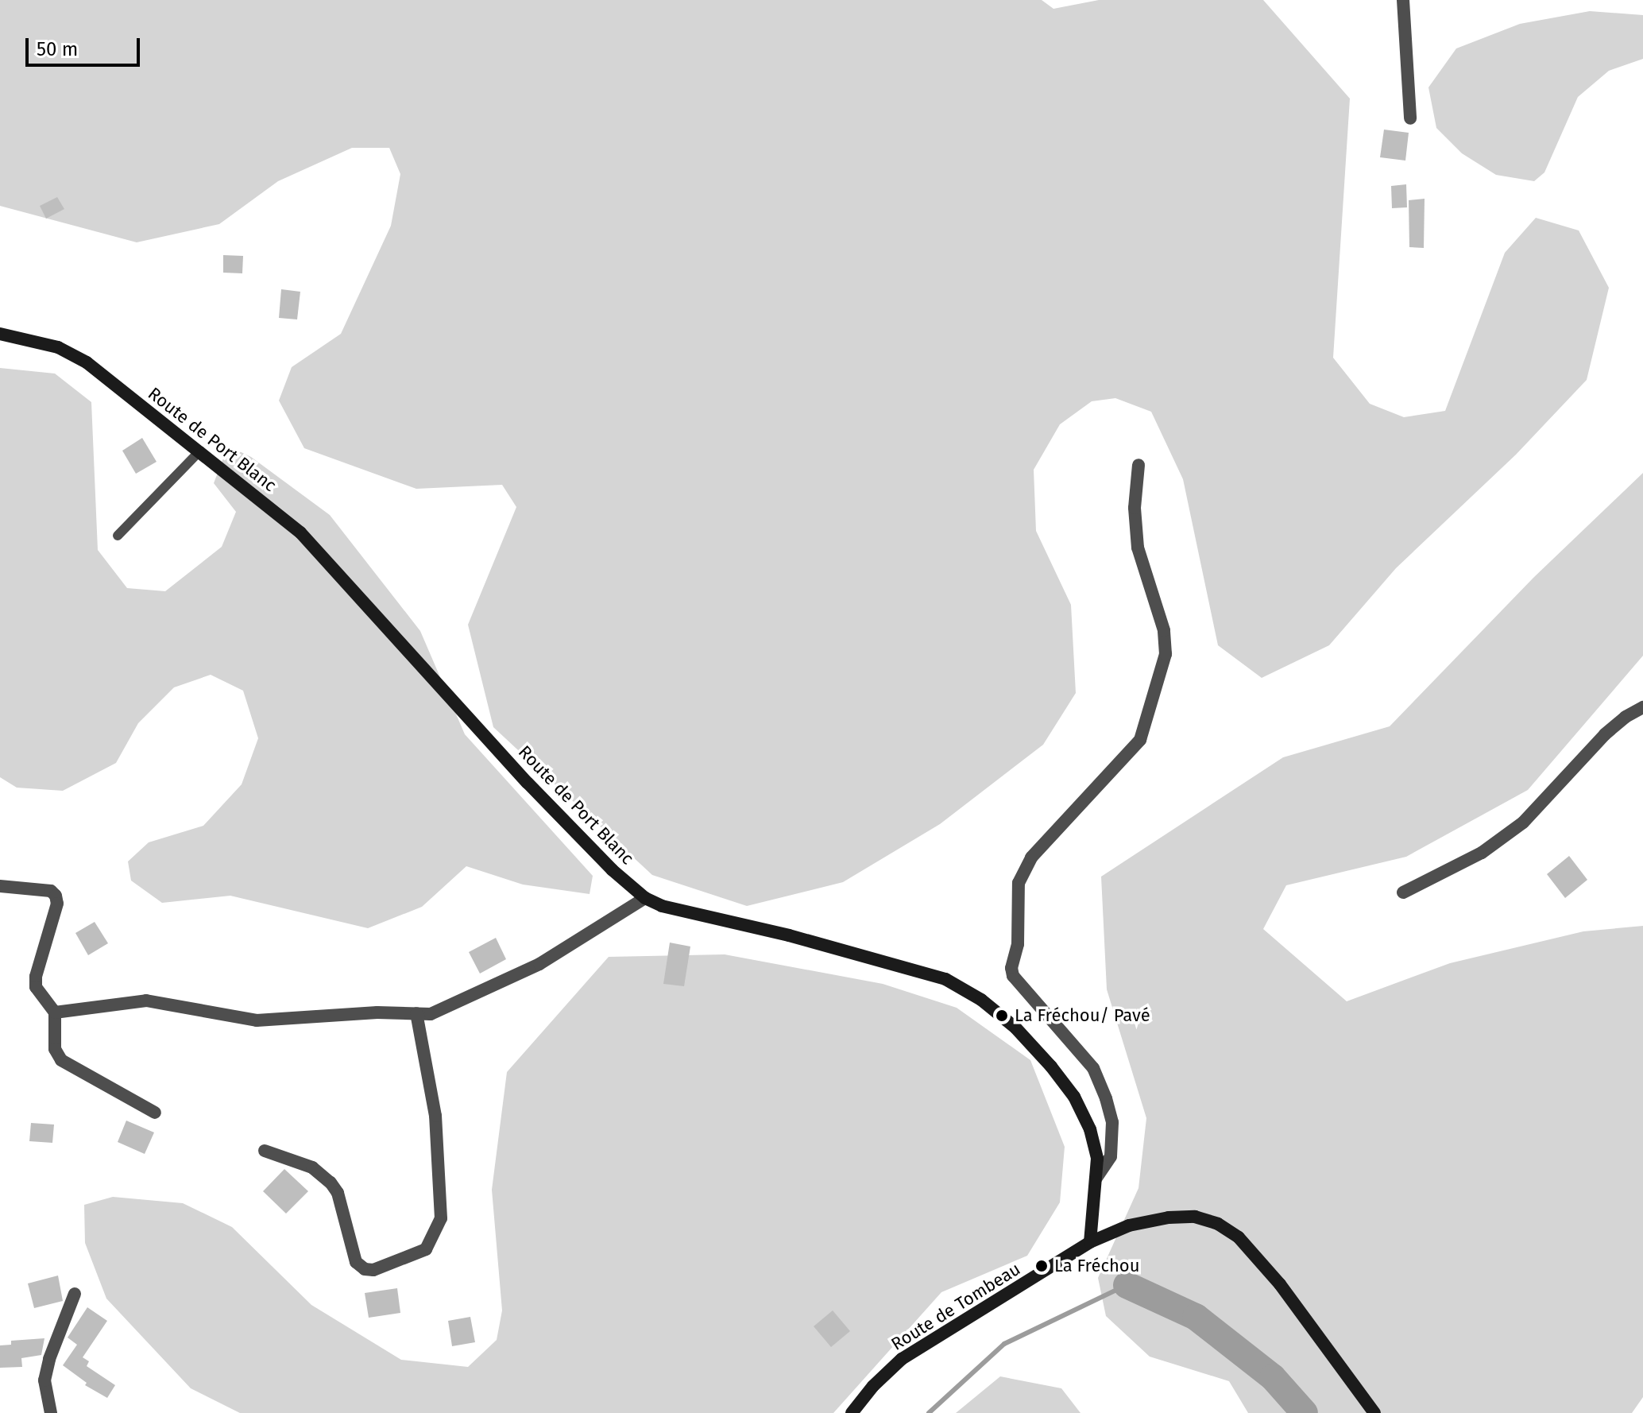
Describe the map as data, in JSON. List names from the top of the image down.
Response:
{
  "streets": {
    "street": ["Route de Port Blanc", "Route de Tombeau"]
  },
  "crossings": [
    ["Route de Port Blanc", "Route de Tombeau"]
  ],
  "places": ["La Fréchou/ Pavé", "La Fréchou"],
  "scale_bar": "50 m"
}
